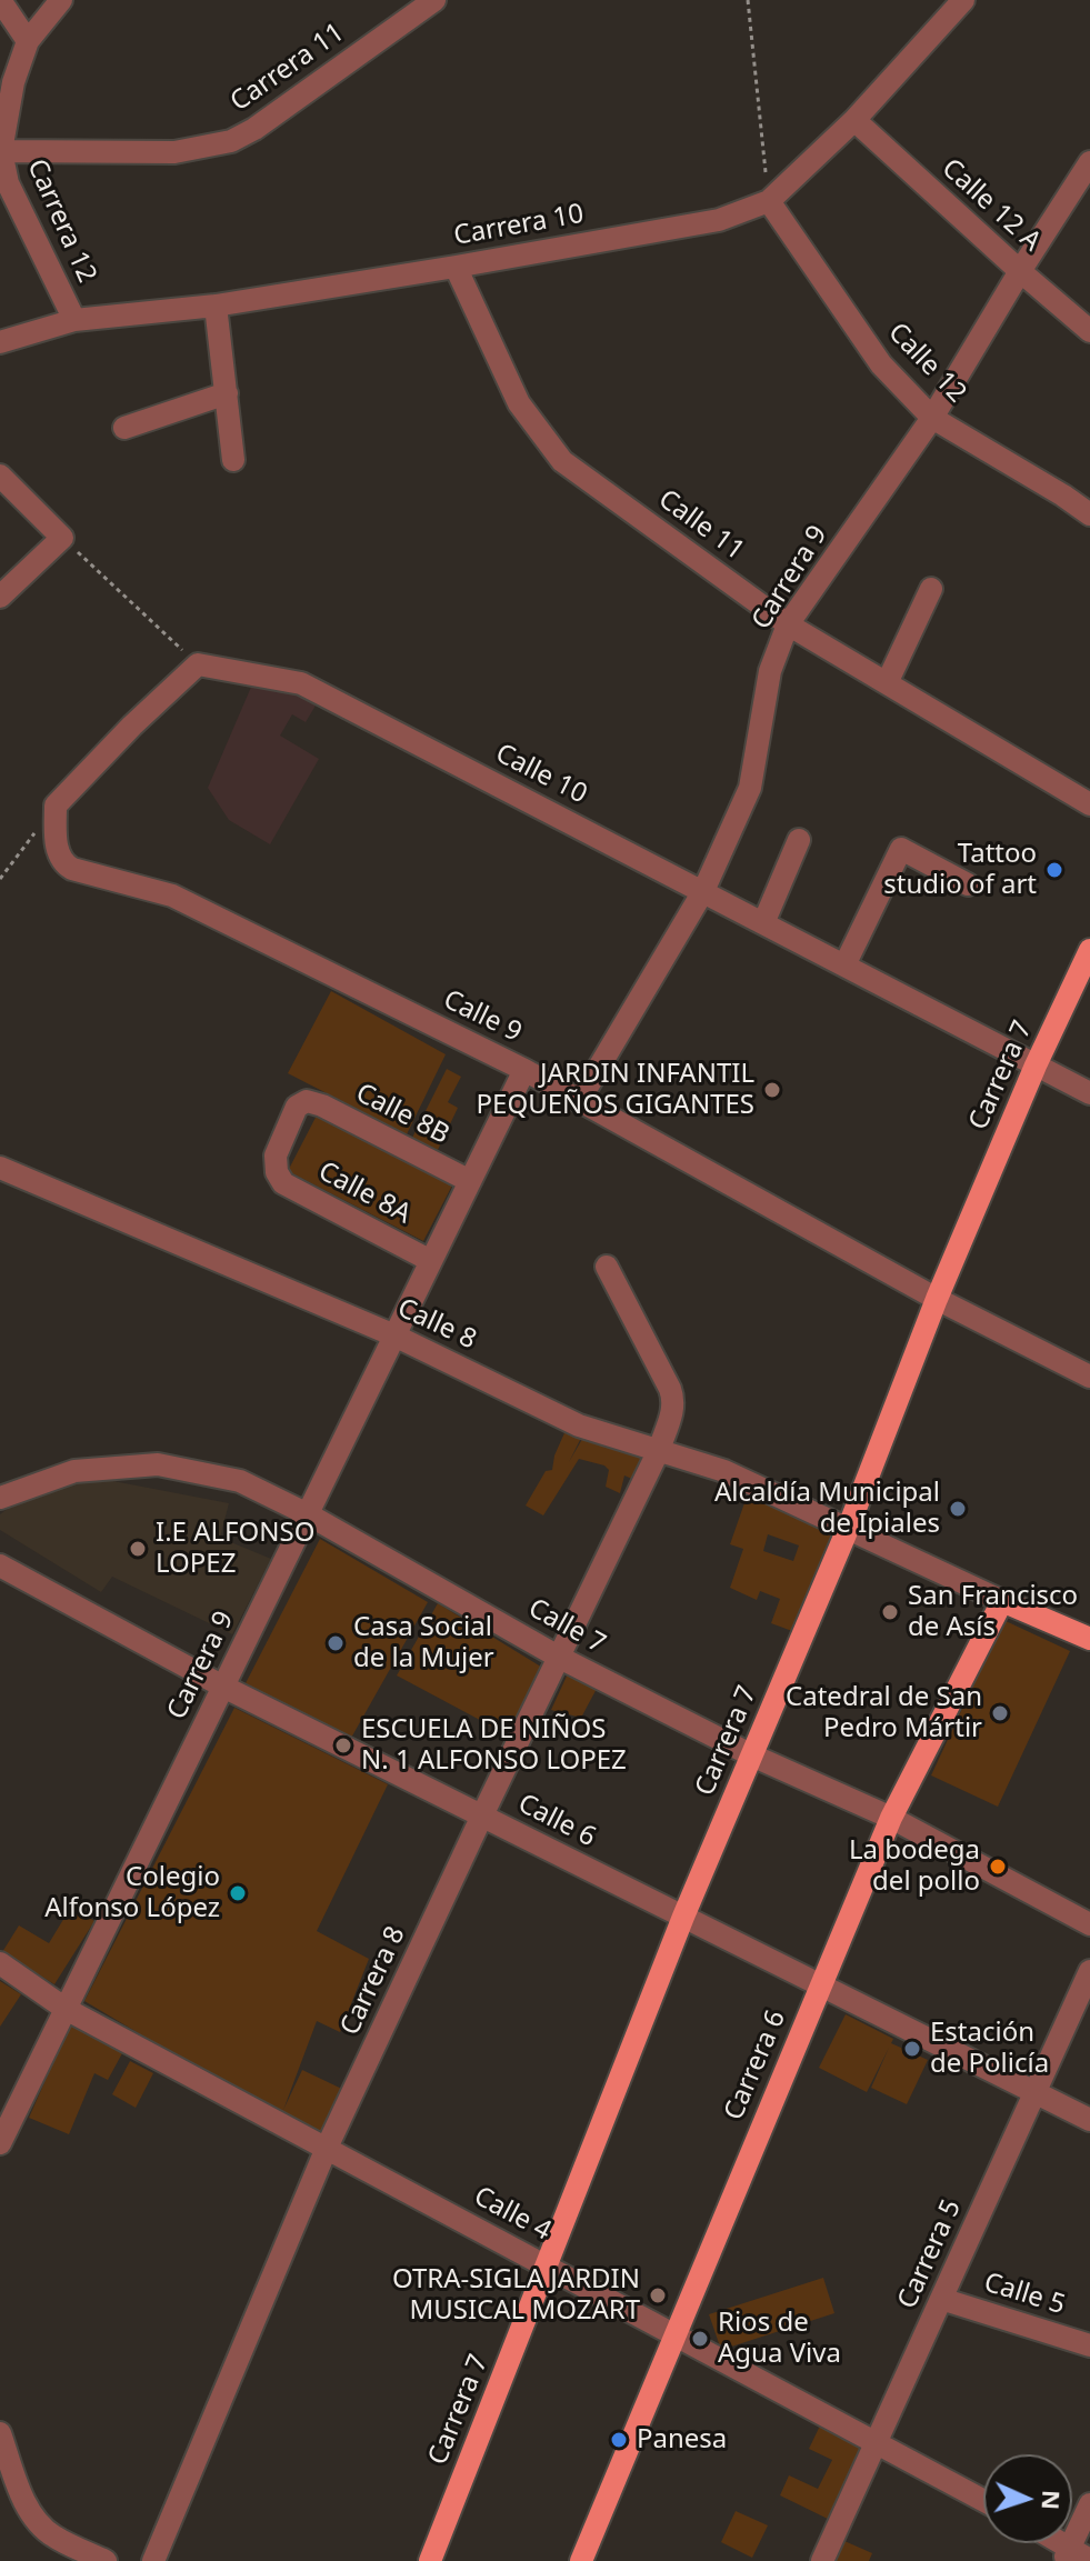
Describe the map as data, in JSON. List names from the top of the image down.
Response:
{
  "streets": {
    "main road": ["Carrera 7", "Carrera 6"],
    "street": [
      "Carrera 11",
      "Calle 12 A",
      "Carrera 12",
      "Carrera 10",
      "Calle 12",
      "Calle 11",
      "Carrera 9",
      "Calle 10",
      "Calle 9",
      "Calle 8B",
      "Calle 8A",
      "Calle 8",
      "Calle 7",
      "Calle 6",
      "Carrera 8",
      "Calle 4",
      "Carrera 5",
      "Calle 5"
    ]
  },
  "crossings": [
    ["Carrera 11", "Carrera 12"],
    ["Calle 12 A", "Carrera 10"],
    ["Calle 12 A", "Carrera 9"],
    ["Carrera 12", "Carrera 10"],
    ["Carrera 10", "Calle 12"],
    ["Carrera 10", "Calle 11"],
    ["Calle 12", "Carrera 9"],
    ["Calle 11", "Carrera 9"],
    ["Carrera 9", "Calle 10"],
    ["Carrera 9", "Calle 9"],
    ["Carrera 9", "Calle 8B"],
    ["Carrera 9", "Calle 8A"],
    ["Carrera 9", "Calle 8"],
    ["Carrera 9", "Calle 7"],
    ["Carrera 9", "Calle 6"],
    ["Carrera 9", "Calle 4"],
    ["Calle 10", "Carrera 7"],
    ["Calle 9", "Carrera 7"],
    ["Carrera 7", "Calle 8"],
    ["Carrera 7", "Calle 7"],
    ["Carrera 7", "Calle 6"],
    ["Carrera 7", "Calle 4"],
    ["Calle 8B", "Calle 8A"],
    ["Calle 8", "Carrera 8"],
    ["Calle 8", "Carrera 6"],
    ["Calle 7", "Carrera 8"],
    ["Calle 7", "Carrera 6"],
    ["Calle 6", "Carrera 8"],
    ["Calle 6", "Carrera 6"],
    ["Calle 6", "Carrera 5"],
    ["Carrera 8", "Calle 4"],
    ["Carrera 6", "Calle 4"],
    ["Calle 4", "Carrera 5"],
    ["Carrera 5", "Calle 5"]
  ],
  "places": [
    "Tattoo studio of art",
    "JARDIN INFANTIL PEQUEÑOS GIGANTES",
    "Alcaldía Municipal de Ipiales",
    "I.E ALFONSO LOPEZ",
    "San Francisco de Asís",
    "Casa Social de la Mujer",
    "Catedral de San Pedro Mártir",
    "ESCUELA DE NIÑOS N. 1 ALFONSO LOPEZ",
    "La bodega del pollo",
    "Colegio Alfonso López",
    "Estación de Policía",
    "OTRA-SIGLA JARDIN MUSICAL MOZART",
    "Rios de Agua Viva",
    "Panesa"
  ],
  "north": "right"
}
